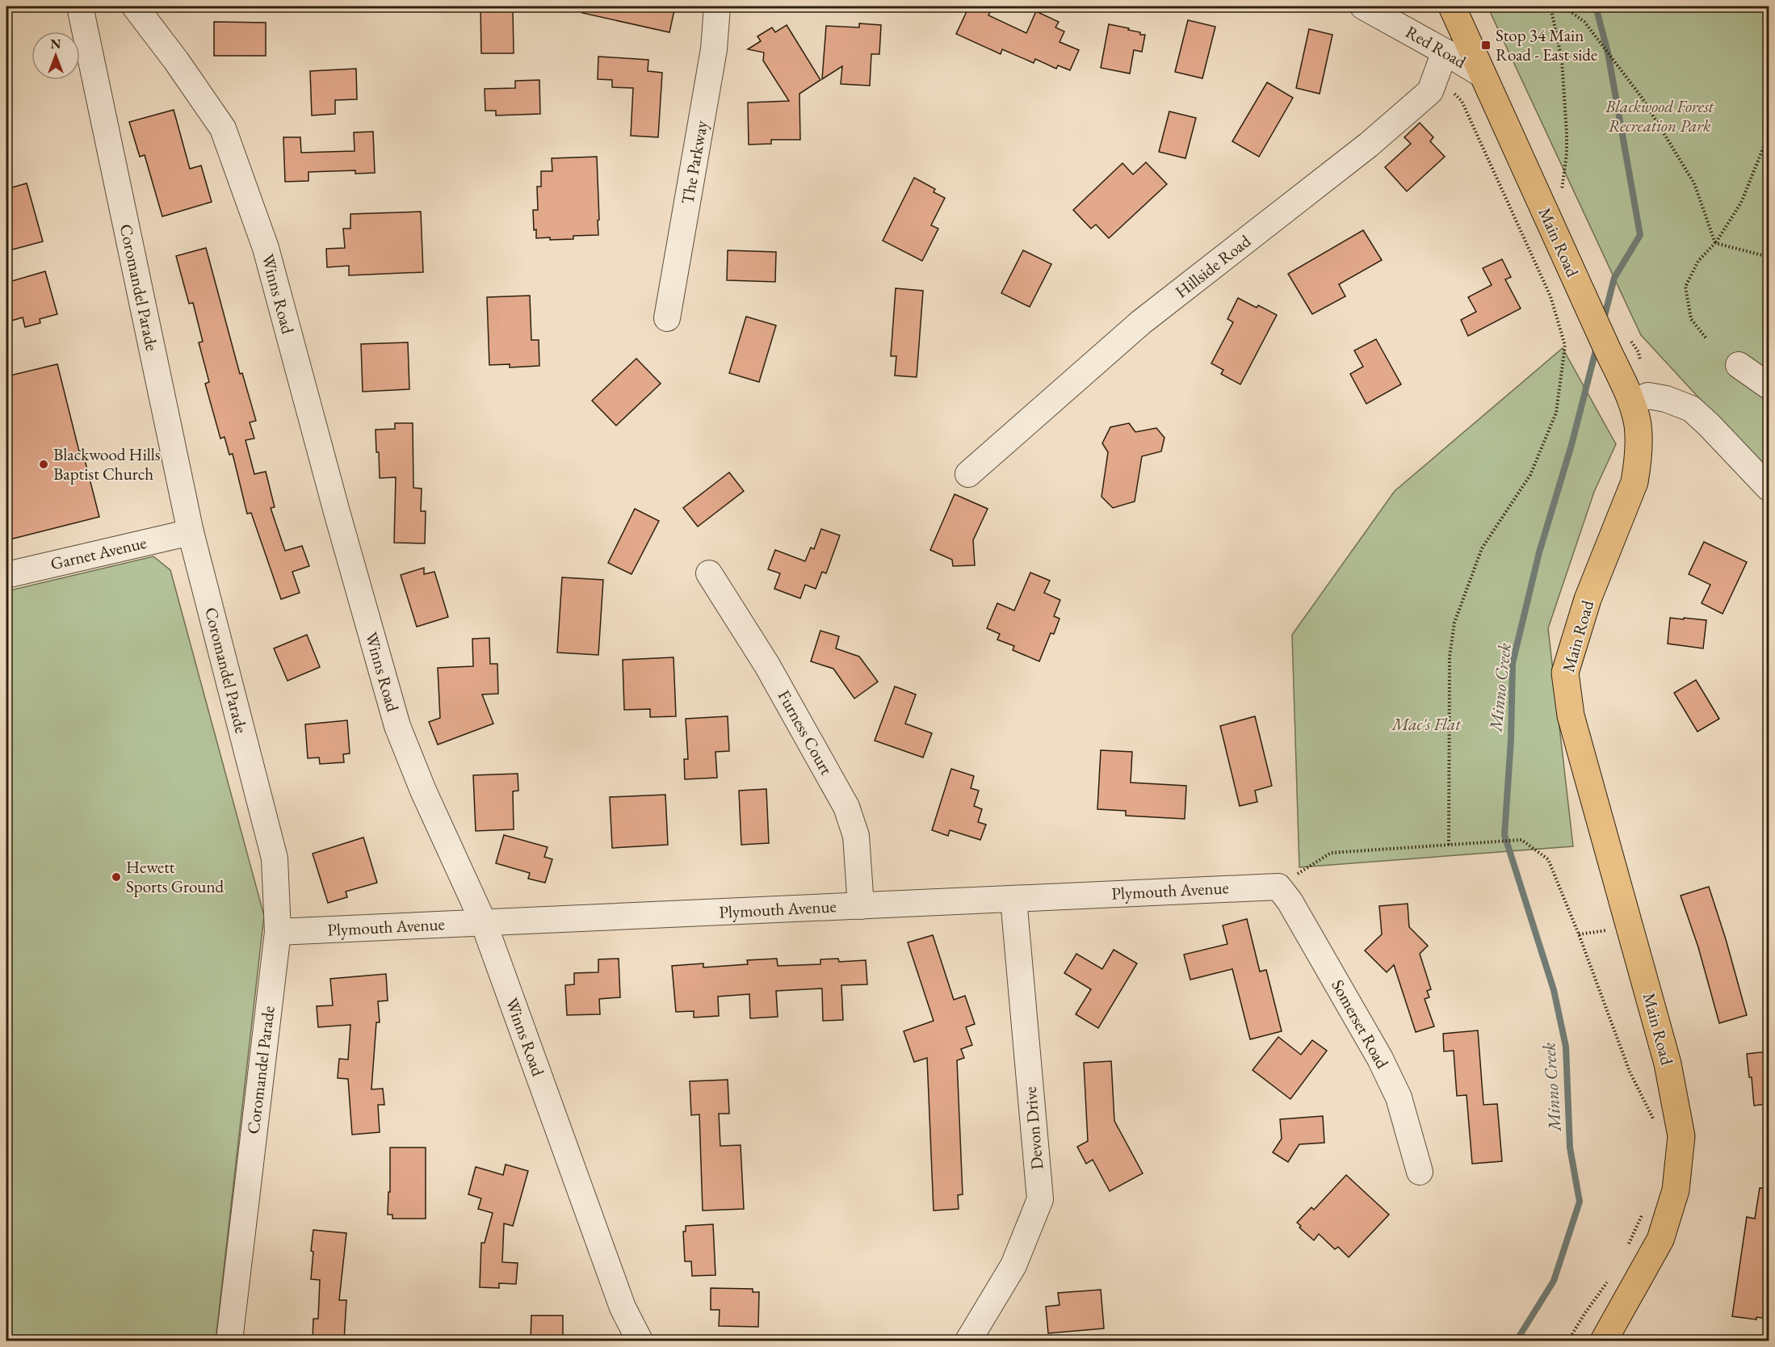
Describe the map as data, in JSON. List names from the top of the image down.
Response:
{
  "streets": {
    "main road": ["Main Road"],
    "street": [
      "Red Road",
      "The Parkway",
      "Hillside Road",
      "Coromandel Parade",
      "Winns Road",
      "Garnet Avenue",
      "Furness Court",
      "Plymouth Avenue",
      "Somerset Road",
      "Devon Drive"
    ]
  },
  "crossings": [
    ["Red Road", "Main Road"],
    ["Red Road", "Hillside Road"],
    ["Coromandel Parade", "Garnet Avenue"],
    ["Coromandel Parade", "Plymouth Avenue"],
    ["Winns Road", "Plymouth Avenue"],
    ["Furness Court", "Plymouth Avenue"],
    ["Plymouth Avenue", "Somerset Road"],
    ["Plymouth Avenue", "Devon Drive"]
  ],
  "water": ["Minno Creek"],
  "parks": ["Blackwood Forest Recreation Park", "Mac's Flat"],
  "places": {
    "transit": ["Stop 34 Main Road - East side"],
    "other": ["Blackwood Hills Baptist Church", "Hewett Sports Ground"]
  },
  "north": "top"
}
